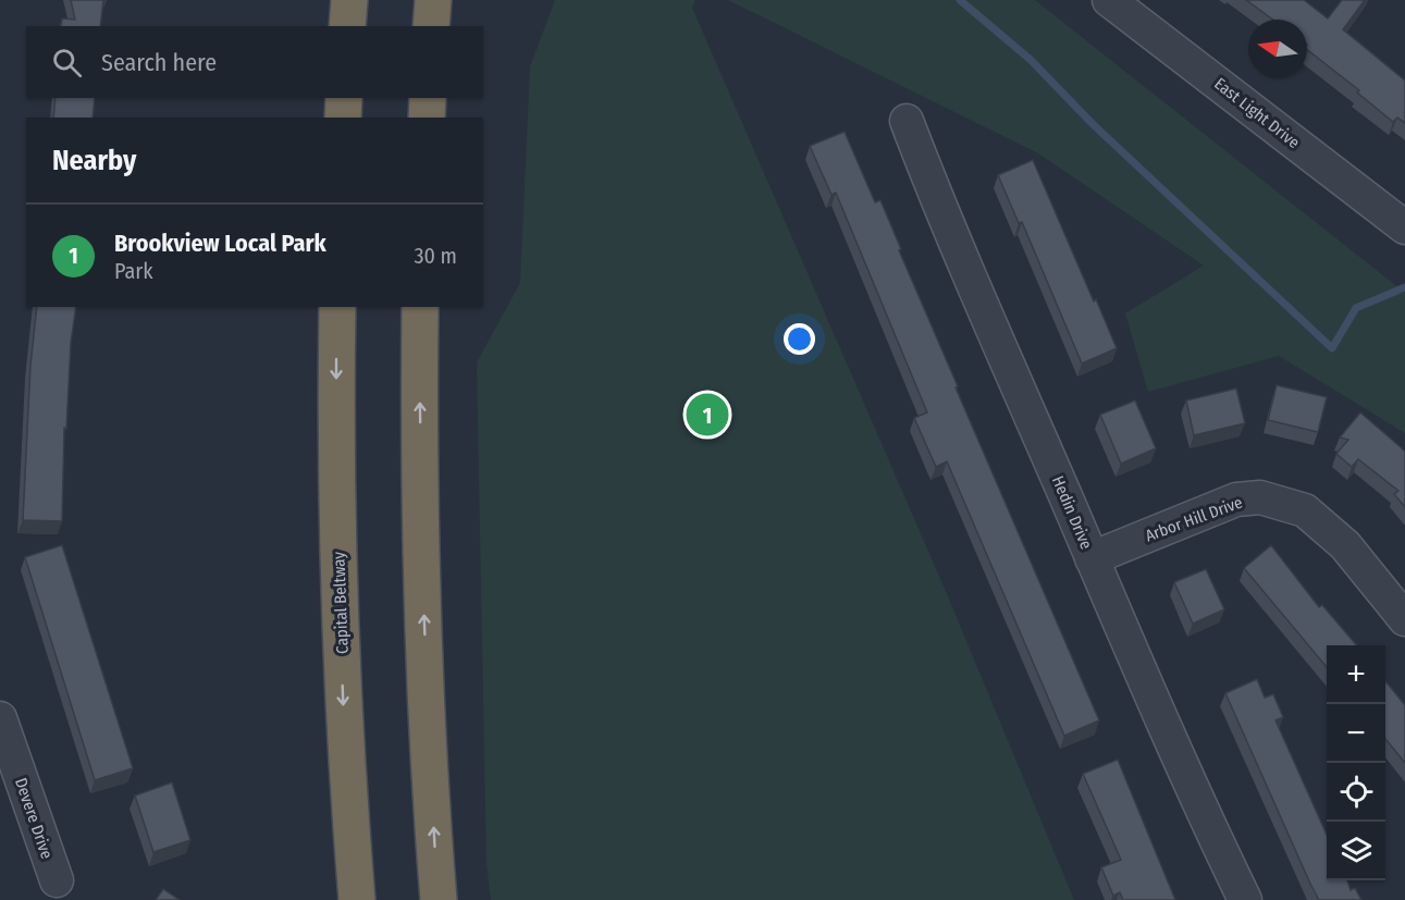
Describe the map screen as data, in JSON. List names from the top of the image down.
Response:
{
  "streets": {
    "highway": ["Capital Beltway"],
    "street": [
      "East Light Drive",
      "Hedin Drive",
      "Arbor Hill Drive",
      "Devere Drive"
    ]
  },
  "crossings": [
    ["Hedin Drive", "Arbor Hill Drive"]
  ],
  "north": "left",
  "page": {
    "search": "Search here",
    "heading": "Nearby",
    "list": [
      {
        "mark": "1",
        "name": "Brookview Local Park",
        "note": "Park",
        "value": "30 m"
      }
    ],
    "pins": "1",
    "map_buttons": ["+", "−"]
  }
}
